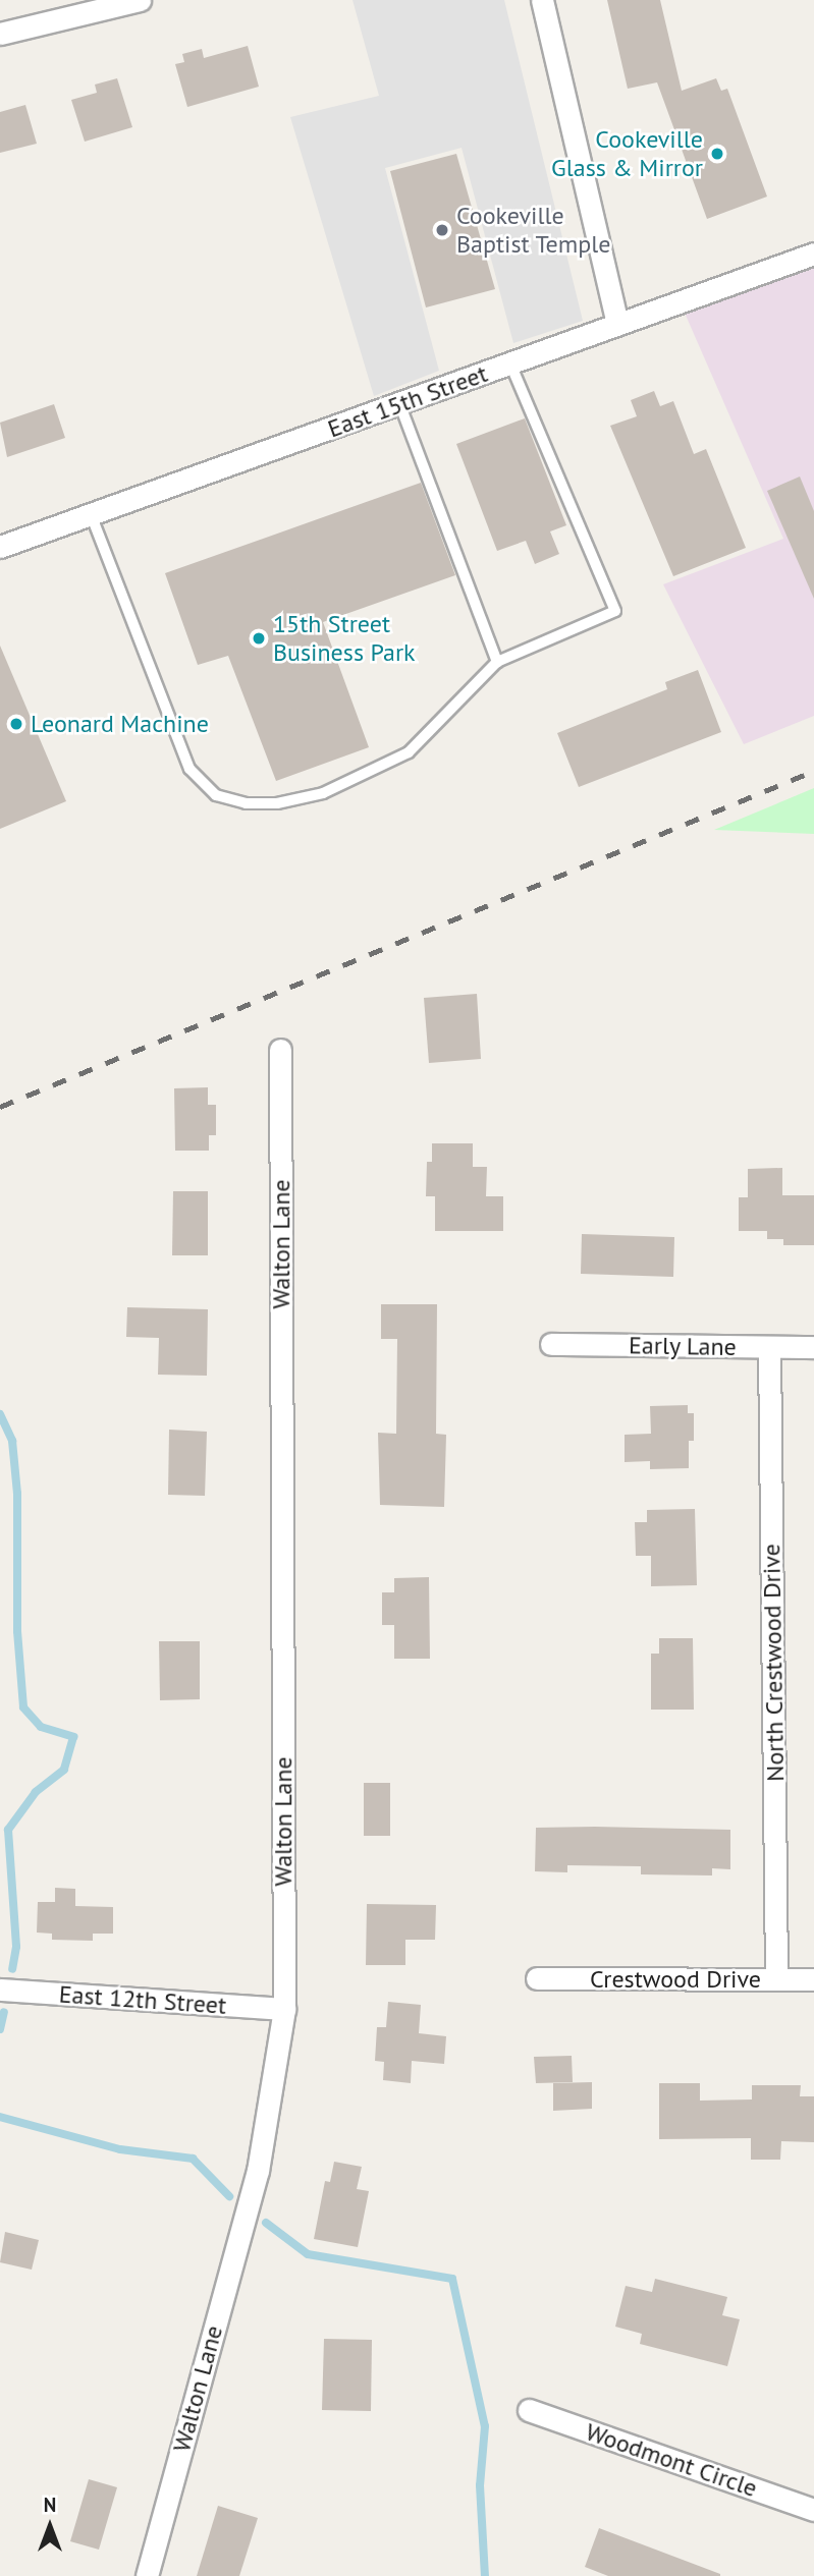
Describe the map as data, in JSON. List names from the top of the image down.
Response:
{
  "streets": {
    "street": [
      "East 15th Street",
      "Walton Lane",
      "Early Lane",
      "North Crestwood Drive",
      "Crestwood Drive",
      "East 12th Street",
      "Woodmont Circle"
    ]
  },
  "crossings": [
    ["Walton Lane", "East 12th Street"],
    ["Early Lane", "North Crestwood Drive"],
    ["North Crestwood Drive", "Crestwood Drive"]
  ],
  "places": [
    "Cookeville Glass & Mirror",
    "Cookeville Baptist Temple",
    "15th Street Business Park",
    "Leonard Machine"
  ],
  "north": "top"
}
